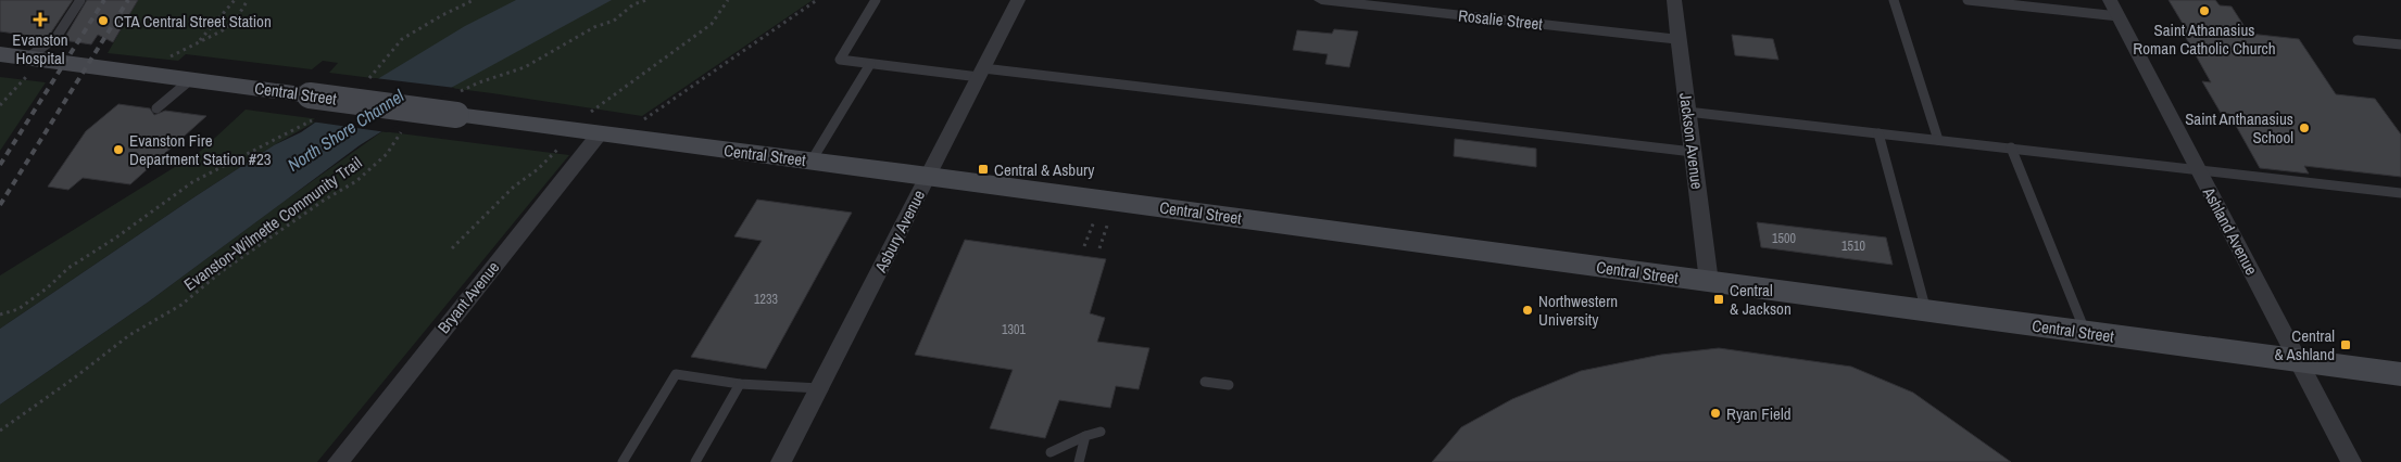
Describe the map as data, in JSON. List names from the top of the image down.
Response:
{
  "streets": {
    "main road": ["Central Street"],
    "street": [
      "Rosalie Street",
      "Jackson Avenue",
      "Asbury Avenue",
      "Ashland Avenue",
      "Bryant Avenue"
    ],
    "path": ["Evanston-Wilmette Community Trail"]
  },
  "crossings": [
    ["Rosalie Street", "Jackson Avenue"],
    ["Central Street", "Jackson Avenue"],
    ["Central Street", "Asbury Avenue"],
    ["Central Street", "Ashland Avenue"],
    ["Central Street", "Bryant Avenue"]
  ],
  "water": ["North Shore Channel"],
  "places": {
    "other": [
      "Saint Athanasius Roman Catholic Church",
      "CTA Central Street Station",
      "Saint Anthanasius School",
      "Evanston Fire Department Station #23",
      "Northwestern University",
      "Ryan Field"
    ],
    "health": ["Evanston Hospital"],
    "transit": ["Central & Asbury", "Central & Jackson", "Central & Ashland"]
  },
  "house_numbers": [
    "1500",
    "1510",
    "1233",
    "1301"
  ]
}
